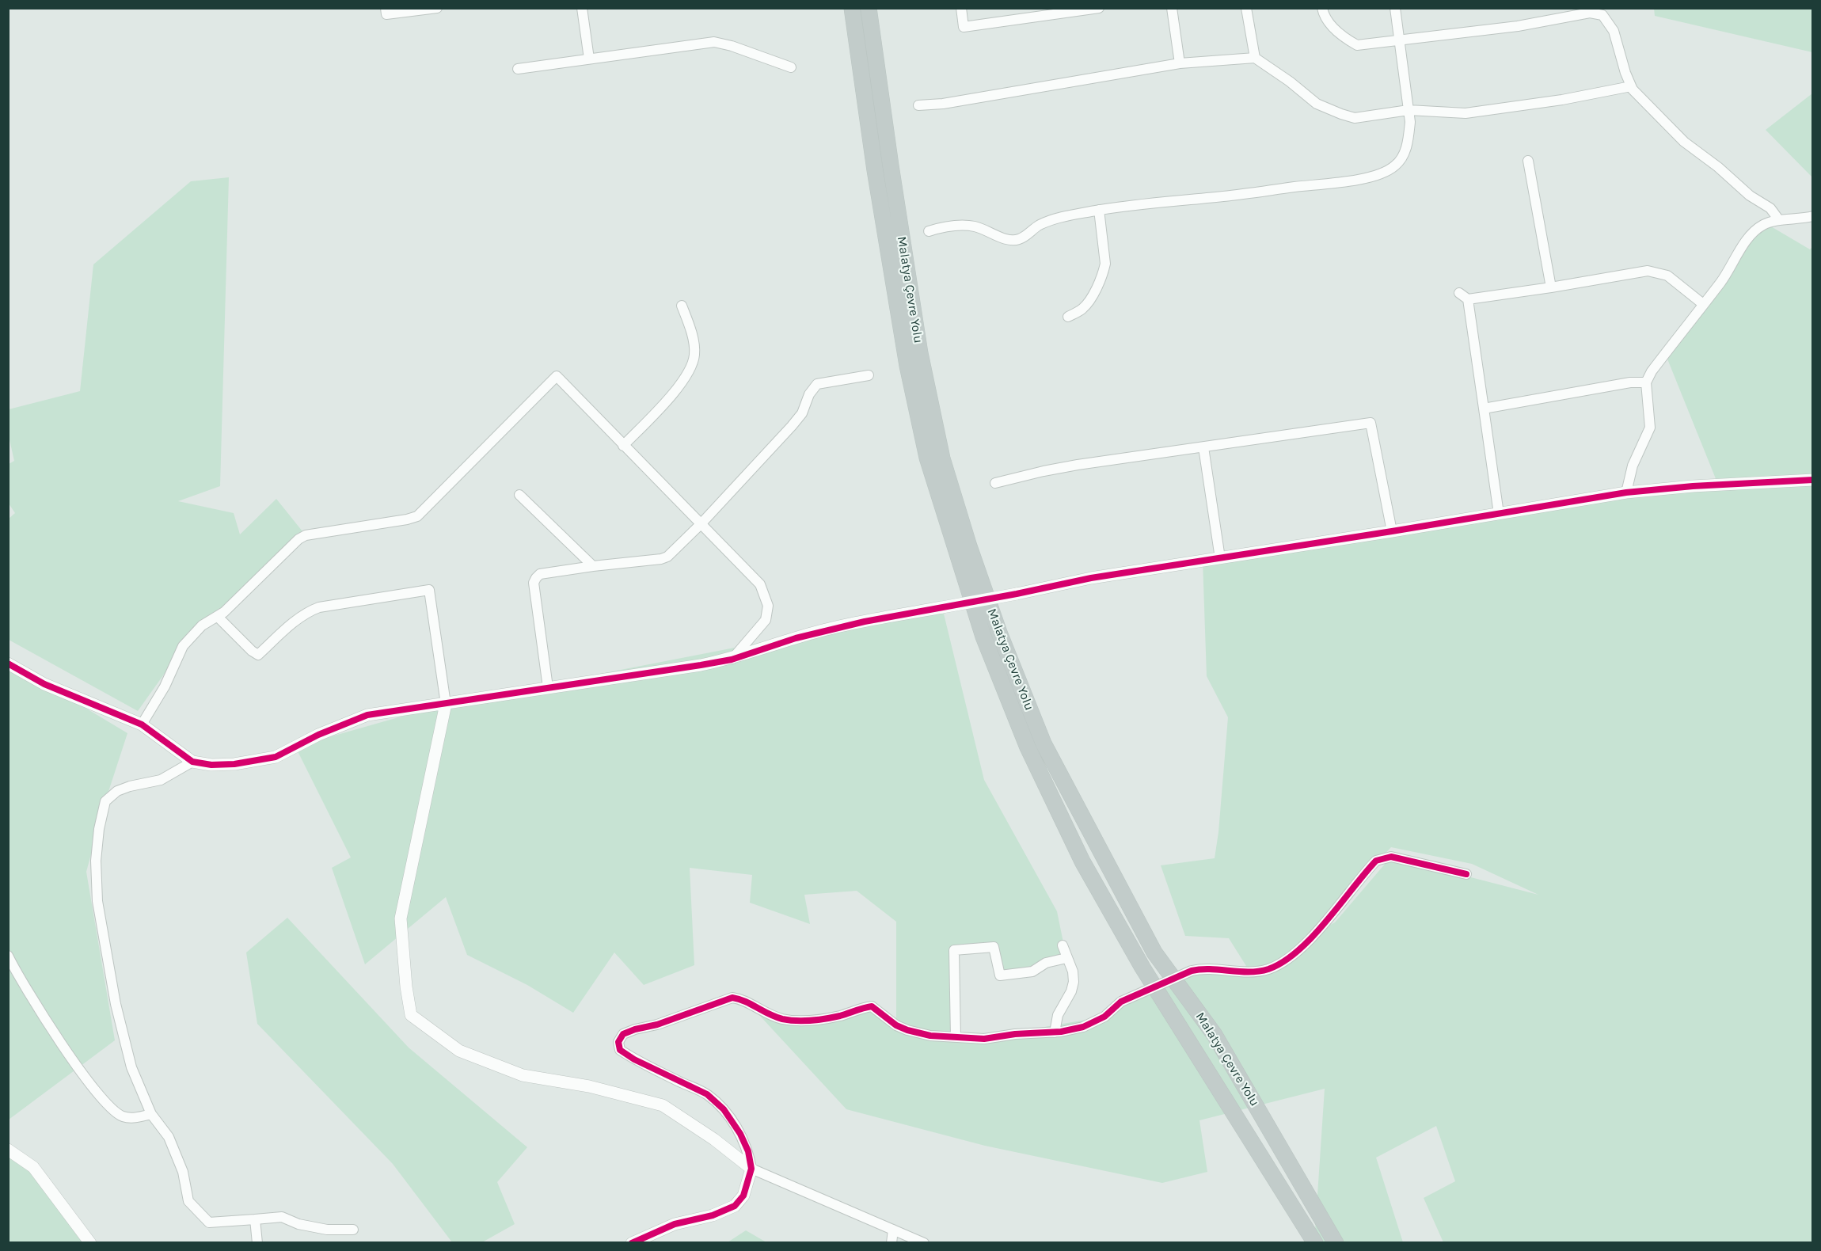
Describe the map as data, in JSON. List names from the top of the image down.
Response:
{
  "streets": {
    "highway": ["Malatya Çevre Yolu"]
  }
}
